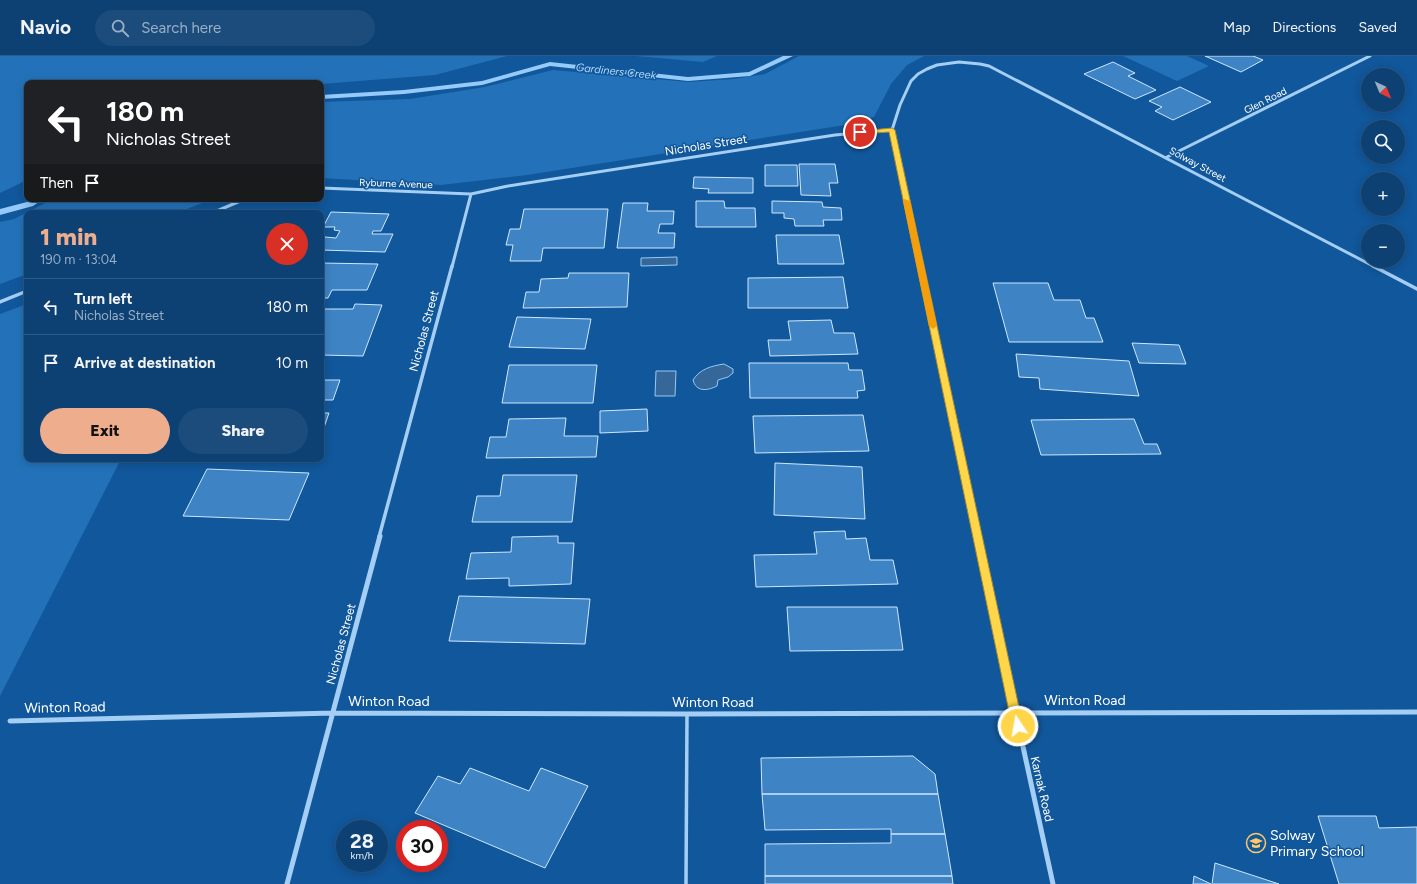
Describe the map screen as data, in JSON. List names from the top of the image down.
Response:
{
  "streets": {
    "street": [
      "Glen Road",
      "Nicholas Street",
      "Solway Street",
      "Ryburne Avenue",
      "Winton Road",
      "Karnak Road"
    ]
  },
  "crossings": [
    ["Glen Road", "Solway Street"],
    ["Nicholas Street", "Solway Street"],
    ["Nicholas Street", "Ryburne Avenue"],
    ["Nicholas Street", "Winton Road"],
    ["Nicholas Street", "Karnak Road"],
    ["Solway Street", "Karnak Road"],
    ["Winton Road", "Karnak Road"]
  ],
  "water": ["Gardiners Creek"],
  "places": {
    "school or university": ["Solway Primary School"]
  },
  "north": "bottom right",
  "page": {
    "header": "Navio",
    "search": "Search here",
    "nav": ["Map", "Directions", "Saved"],
    "map_buttons": ["+", "−"],
    "turn": ["180 m", "Nicholas Street"],
    "then": "Then",
    "heading": ["1 min", "190 m · 13:04"],
    "list": [
      {
        "name": "Turn left",
        "note": "Nicholas Street",
        "value": "180 m"
      },
      {
        "name": "Arrive at destination",
        "value": "10 m"
      }
    ],
    "buttons": ["Exit", "Share"],
    "speed": "28 km/h",
    "limit": "30"
  }
}
